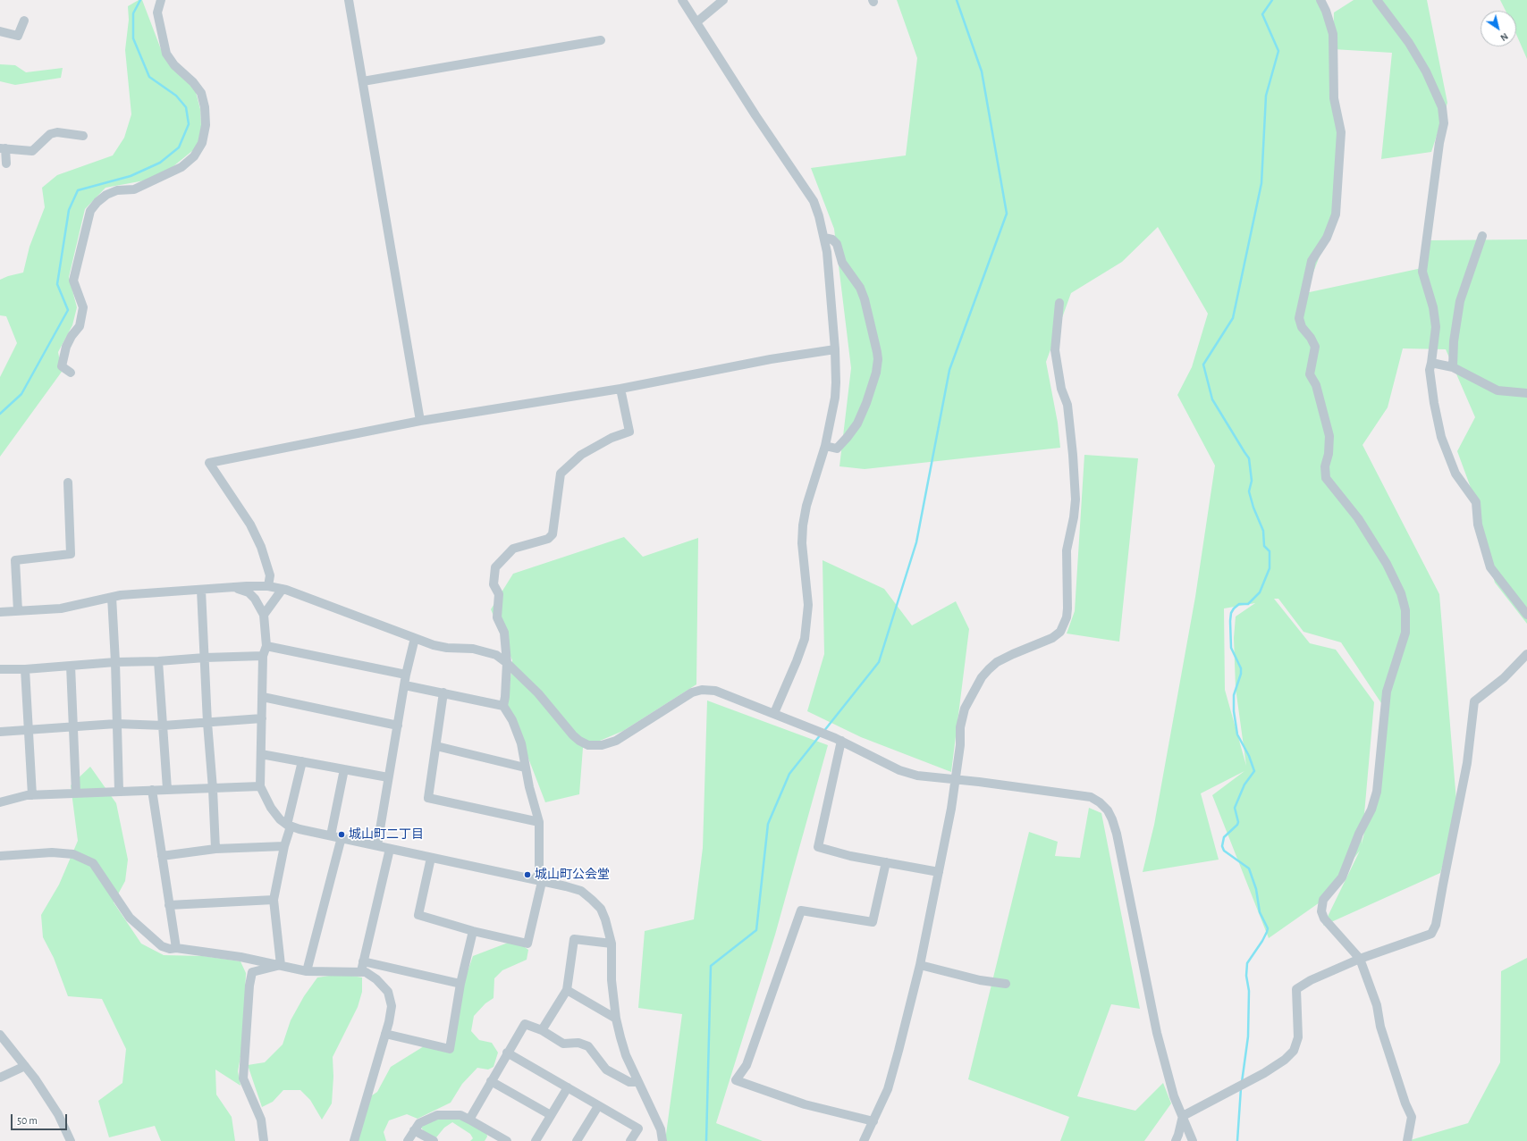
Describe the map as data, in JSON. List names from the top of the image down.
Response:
{
  "places": ["城山町二丁目", "城山町公会堂"],
  "scale_bar": "50 m",
  "north": "bottom right"
}
